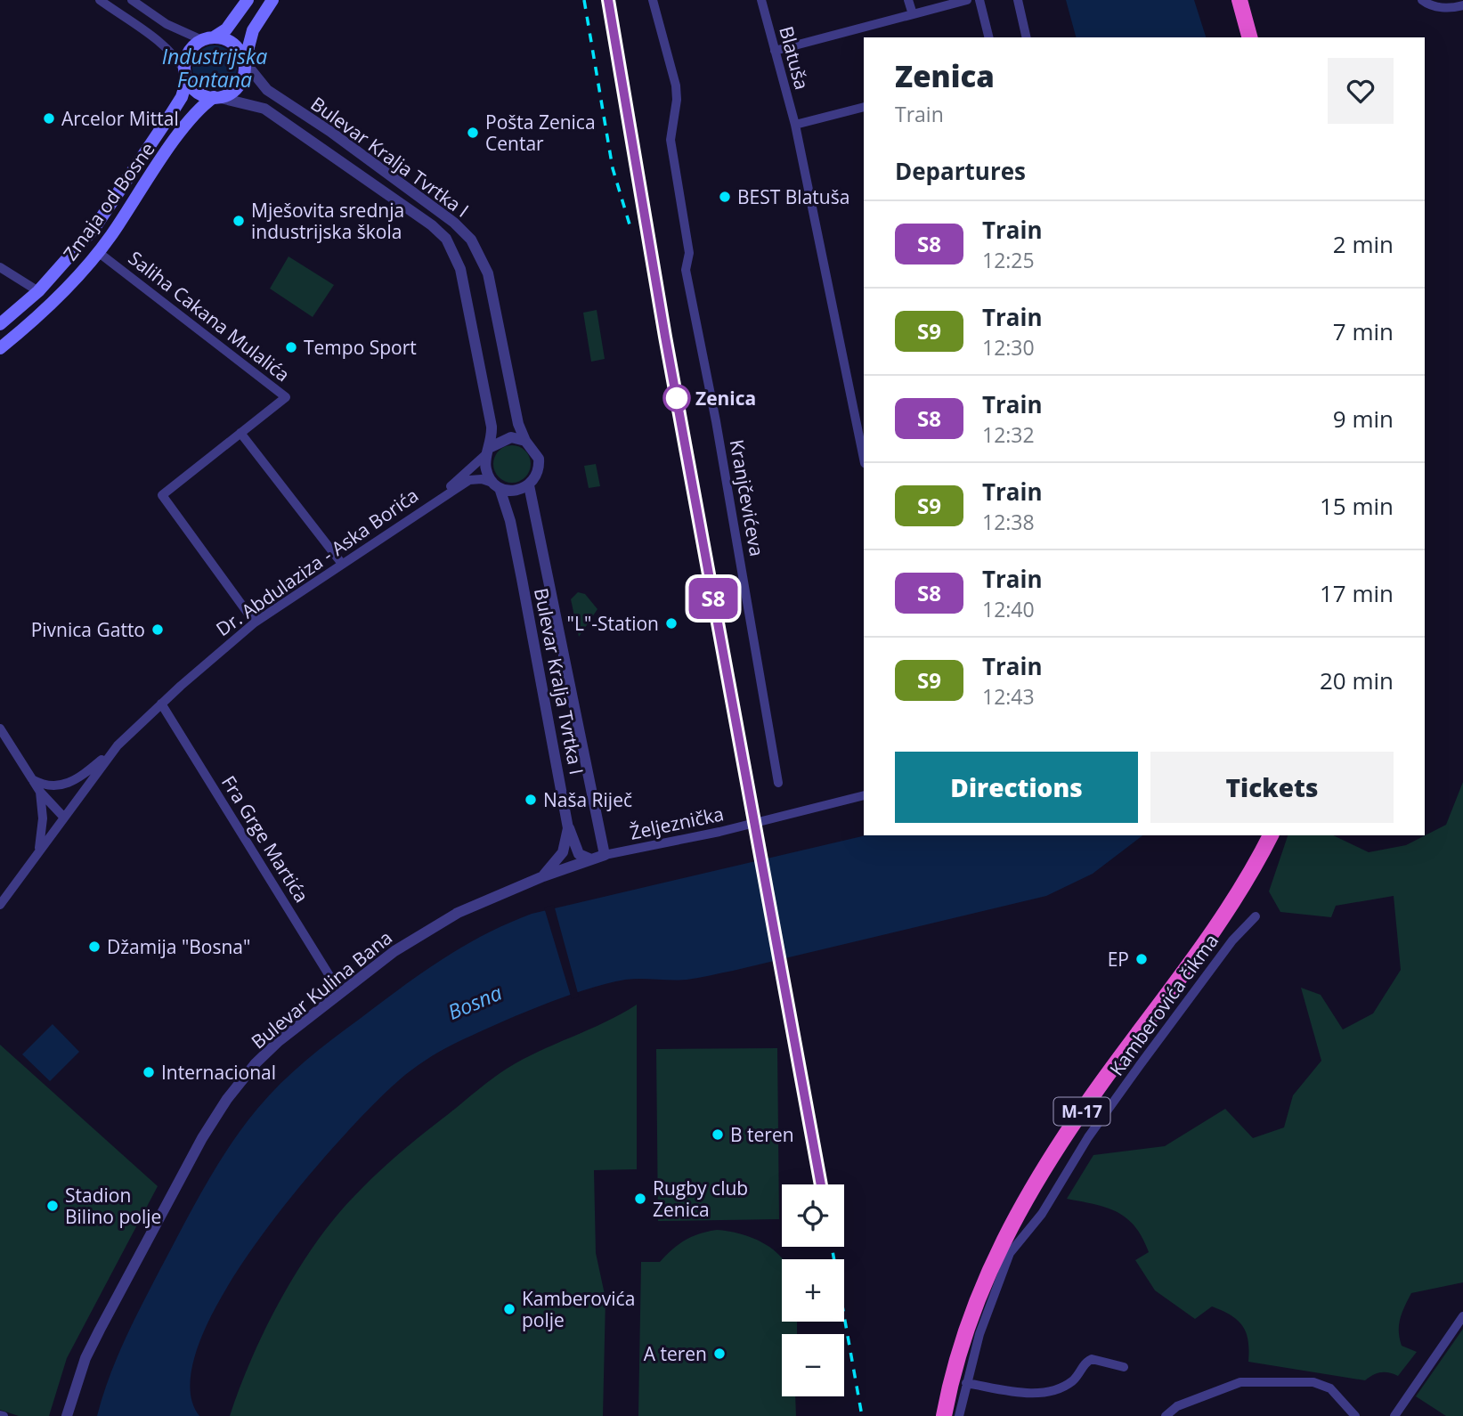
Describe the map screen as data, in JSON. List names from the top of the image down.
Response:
{
  "streets": {
    "highway": ["M-17"],
    "main road": ["Zmaja od Bosne"],
    "street": [
      "Blatuša",
      "Bulevar Kralja Tvrtka I",
      "Saliha Cakana Mulalića",
      "Kranjčevićeva",
      "Dr. Abdulaziza - Aska Borića",
      "Željeznička",
      "Fra Grge Martića",
      "Bulevar Kulina Bana",
      "Kamberovića čikma"
    ]
  },
  "crossings": [
    ["Bulevar Kralja Tvrtka I", "Zmaja od Bosne"],
    ["Bulevar Kralja Tvrtka I", "Dr. Abdulaziza - Aska Borića"],
    ["Bulevar Kralja Tvrtka I", "Željeznička"],
    ["Bulevar Kralja Tvrtka I", "Bulevar Kulina Bana"],
    ["Zmaja od Bosne", "Saliha Cakana Mulalića"],
    ["Saliha Cakana Mulalića", "Dr. Abdulaziza - Aska Borića"],
    ["Dr. Abdulaziza - Aska Borića", "Fra Grge Martića"],
    ["Željeznička", "Bulevar Kulina Bana"],
    ["Fra Grge Martića", "Bulevar Kulina Bana"]
  ],
  "water": ["Industrijska Fontana", "Bosna"],
  "places": [
    "Arcelor Mittal",
    "Pošta Zenica Centar",
    "BEST Blatuša",
    "Mješovita srednja industrijska škola",
    "Tempo Sport",
    "Zenica",
    "\"L\"-Station",
    "Pivnica Gatto",
    "Naša Riječ",
    "Džamija \"Bosna\"",
    "EP",
    "Internacional",
    "B teren",
    "Rugby club Zenica",
    "Stadion Bilino polje",
    "Kamberovića polje",
    "A teren"
  ],
  "page": {
    "on_map": "S8",
    "heading": [
      ["Zenica", "Train"],
      "Departures"
    ],
    "list": [
      {
        "mark": "S8",
        "name": "Train",
        "note": "12:25",
        "value": "2 min"
      },
      {
        "mark": "S9",
        "name": "Train",
        "note": "12:30",
        "value": "7 min"
      },
      {
        "mark": "S8",
        "name": "Train",
        "note": "12:32",
        "value": "9 min"
      },
      {
        "mark": "S9",
        "name": "Train",
        "note": "12:38",
        "value": "15 min"
      },
      {
        "mark": "S8",
        "name": "Train",
        "note": "12:40",
        "value": "17 min"
      },
      {
        "mark": "S9",
        "name": "Train",
        "note": "12:43",
        "value": "20 min"
      }
    ],
    "buttons": ["Directions", "Tickets"],
    "map_buttons": ["+", "−"]
  }
}
